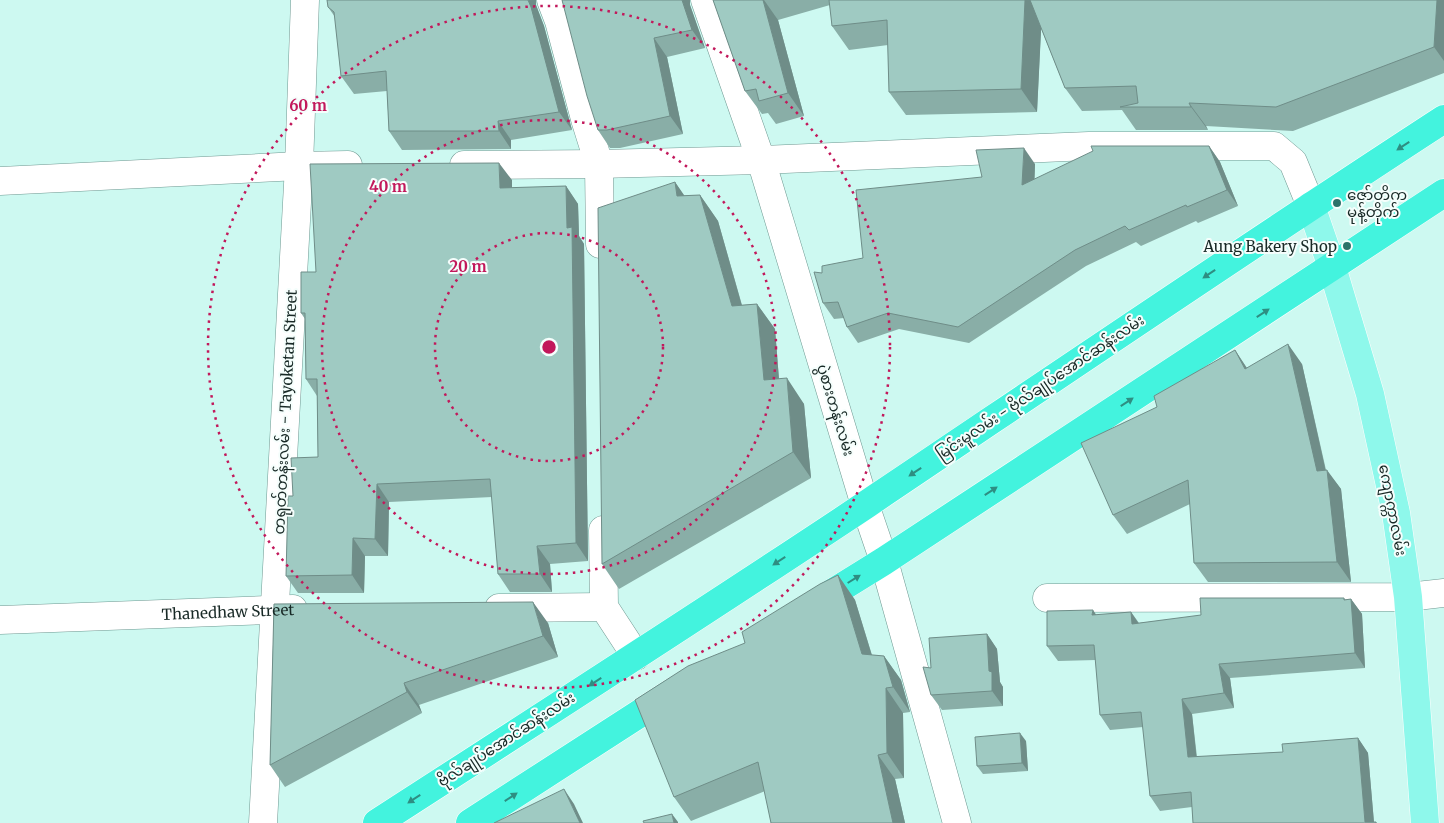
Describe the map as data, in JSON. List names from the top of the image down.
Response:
{
  "streets": {
    "highway": ["မြင်းမူလမ်း - ဗိုလ်ချုပ်အောင်ဆန်းလမ်း", "ဗိုလ်ချုပ်အောင်ဆန်းလမ်း"],
    "main road": ["ကျောက္ကာလမ်း"],
    "street": ["ပွဲစားတန်းလမ်း", "တရုတ်တန်းလမ်း - Tayoketan Street", "Thanedhaw Street"]
  },
  "crossings": [
    ["မြင်းမူလမ်း - ဗိုလ်ချုပ်အောင်ဆန်းလမ်း", "ပွဲစားတန်းလမ်း"],
    ["မြင်းမူလမ်း - ဗိုလ်ချုပ်အောင်ဆန်းလမ်း", "ကျောက္ကာလမ်း"],
    ["မြင်းမူလမ်း - ဗိုလ်ချုပ်အောင်ဆန်းလမ်း", "ဗိုလ်ချုပ်အောင်ဆန်းလမ်း"],
    ["တရုတ်တန်းလမ်း - Tayoketan Street", "Thanedhaw Street"]
  ],
  "places": ["ဇော်တိက မုန့်တိုက်", "Aung Bakery Shop"],
  "rings": ["60 m", "40 m", "20 m"]
}
